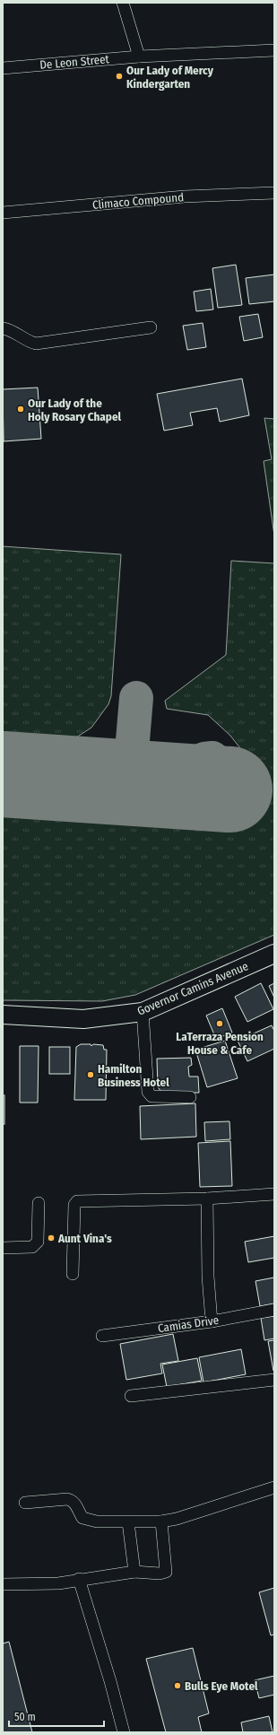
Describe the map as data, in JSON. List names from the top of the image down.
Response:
{
  "streets": {
    "main road": ["Governor Camins Avenue"],
    "street": ["De Leon Street", "Climaco Compound", "Camias Drive"]
  },
  "places": [
    "Our Lady of Mercy Kindergarten",
    "Our Lady of the Holy Rosary Chapel",
    "LaTerraza Pension House & Cafe",
    "Hamilton Business Hotel",
    "Aunt Vina's",
    "Bulls Eye Motel"
  ],
  "scale_bar": "50 m"
}
